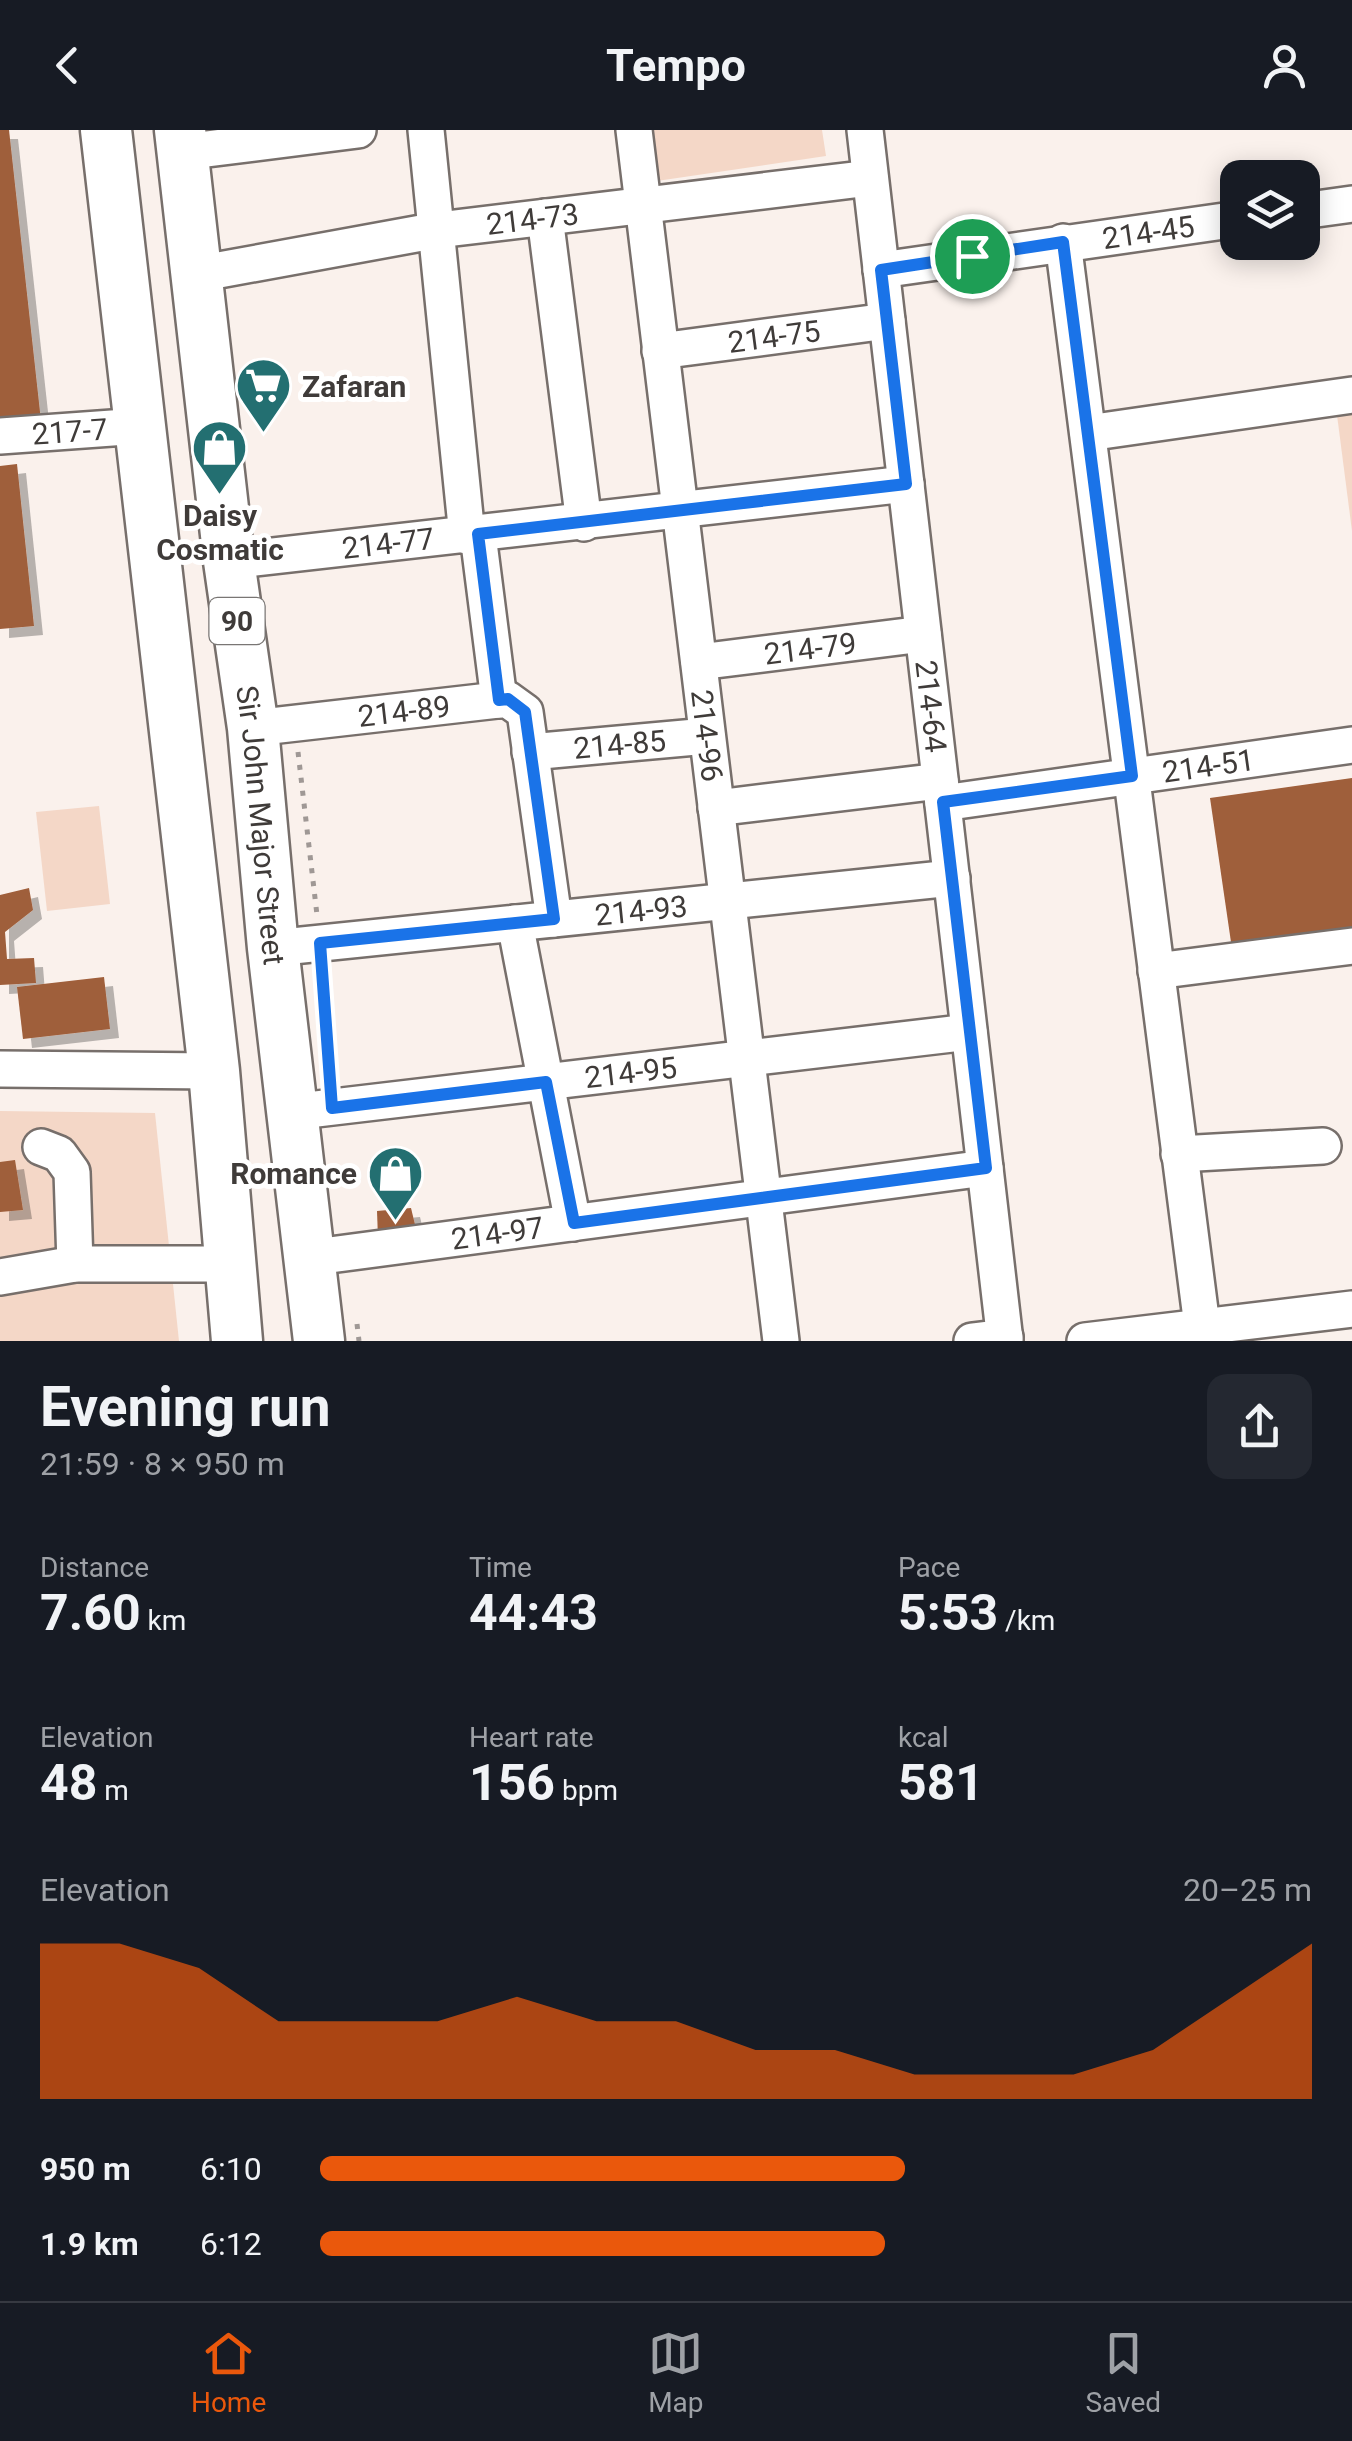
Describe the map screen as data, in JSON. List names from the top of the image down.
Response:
{
  "streets": {
    "highway": ["90", "Sir John Major Street"],
    "street": [
      "214-73",
      "214-45",
      "214-75",
      "217-7",
      "214-77",
      "214-79",
      "214-64",
      "214-89",
      "214-96",
      "214-85",
      "214-51",
      "214-93",
      "214-95",
      "214-97"
    ]
  },
  "crossings": [
    ["214-73", "214-64"],
    ["214-73", "214-96"],
    ["214-73", "Sir John Major Street"],
    ["214-45", "214-64"],
    ["214-75", "214-64"],
    ["214-75", "214-96"],
    ["214-77", "214-64"],
    ["214-77", "214-96"],
    ["214-77", "Sir John Major Street"],
    ["214-79", "214-64"],
    ["214-79", "214-96"],
    ["214-64", "214-51"],
    ["214-64", "214-93"],
    ["214-64", "214-95"],
    ["214-64", "214-97"],
    ["214-89", "Sir John Major Street"],
    ["214-96", "214-85"],
    ["214-96", "214-51"],
    ["214-96", "214-93"],
    ["214-96", "214-95"],
    ["214-96", "214-97"],
    ["Sir John Major Street", "214-93"],
    ["Sir John Major Street", "214-95"],
    ["Sir John Major Street", "214-97"]
  ],
  "places": {
    "supermarket": ["Zafaran"],
    "shop": ["Daisy Cosmatic", "Romance"]
  },
  "page": {
    "header": "Tempo",
    "heading": ["Evening run", "21:59 · 8 × 950 m"],
    "stats": [
      ["Distance", "7.60 km"],
      ["Time", "44:43"],
      ["Pace", "5:53 /km"],
      ["Elevation", "48 m"],
      ["Heart rate", "156 bpm"],
      ["kcal", "581"]
    ],
    "chart": ["Elevation", "20–25 m"],
    "list": [
      {
        "name": "950 m",
        "note": "6:10"
      },
      {
        "name": "1.9 km",
        "note": "6:12"
      }
    ],
    "tabs": ["Home", "Map", "Saved"]
  }
}
